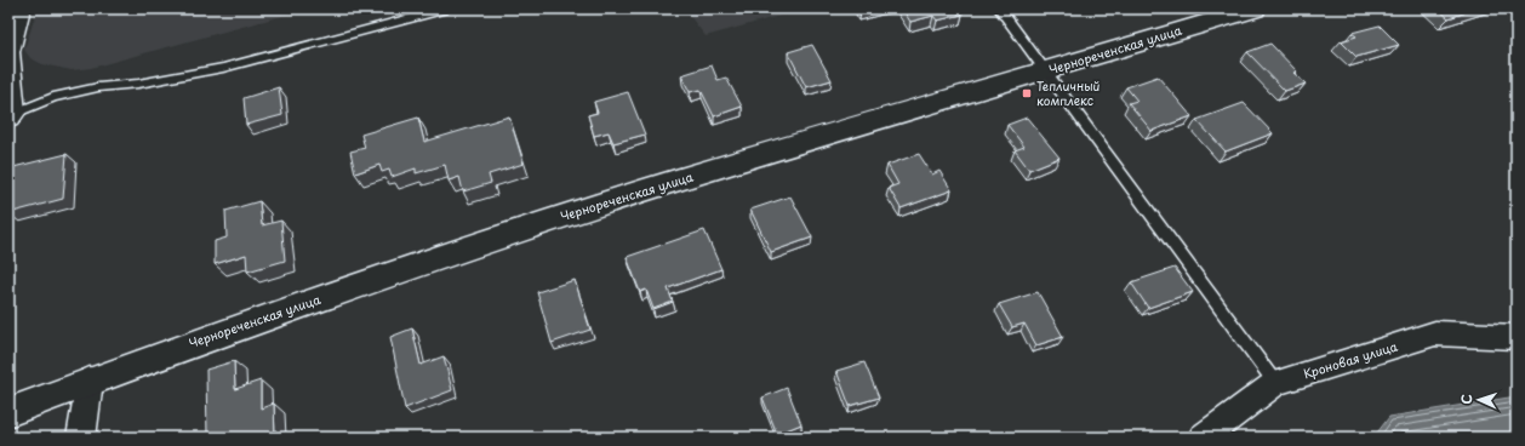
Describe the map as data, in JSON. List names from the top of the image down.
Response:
{
  "streets": {
    "street": ["Чернореченская улица", "Кроновая улица"]
  },
  "places": {
    "transit": ["Тепличный комплекс"]
  },
  "north": "left"
}
